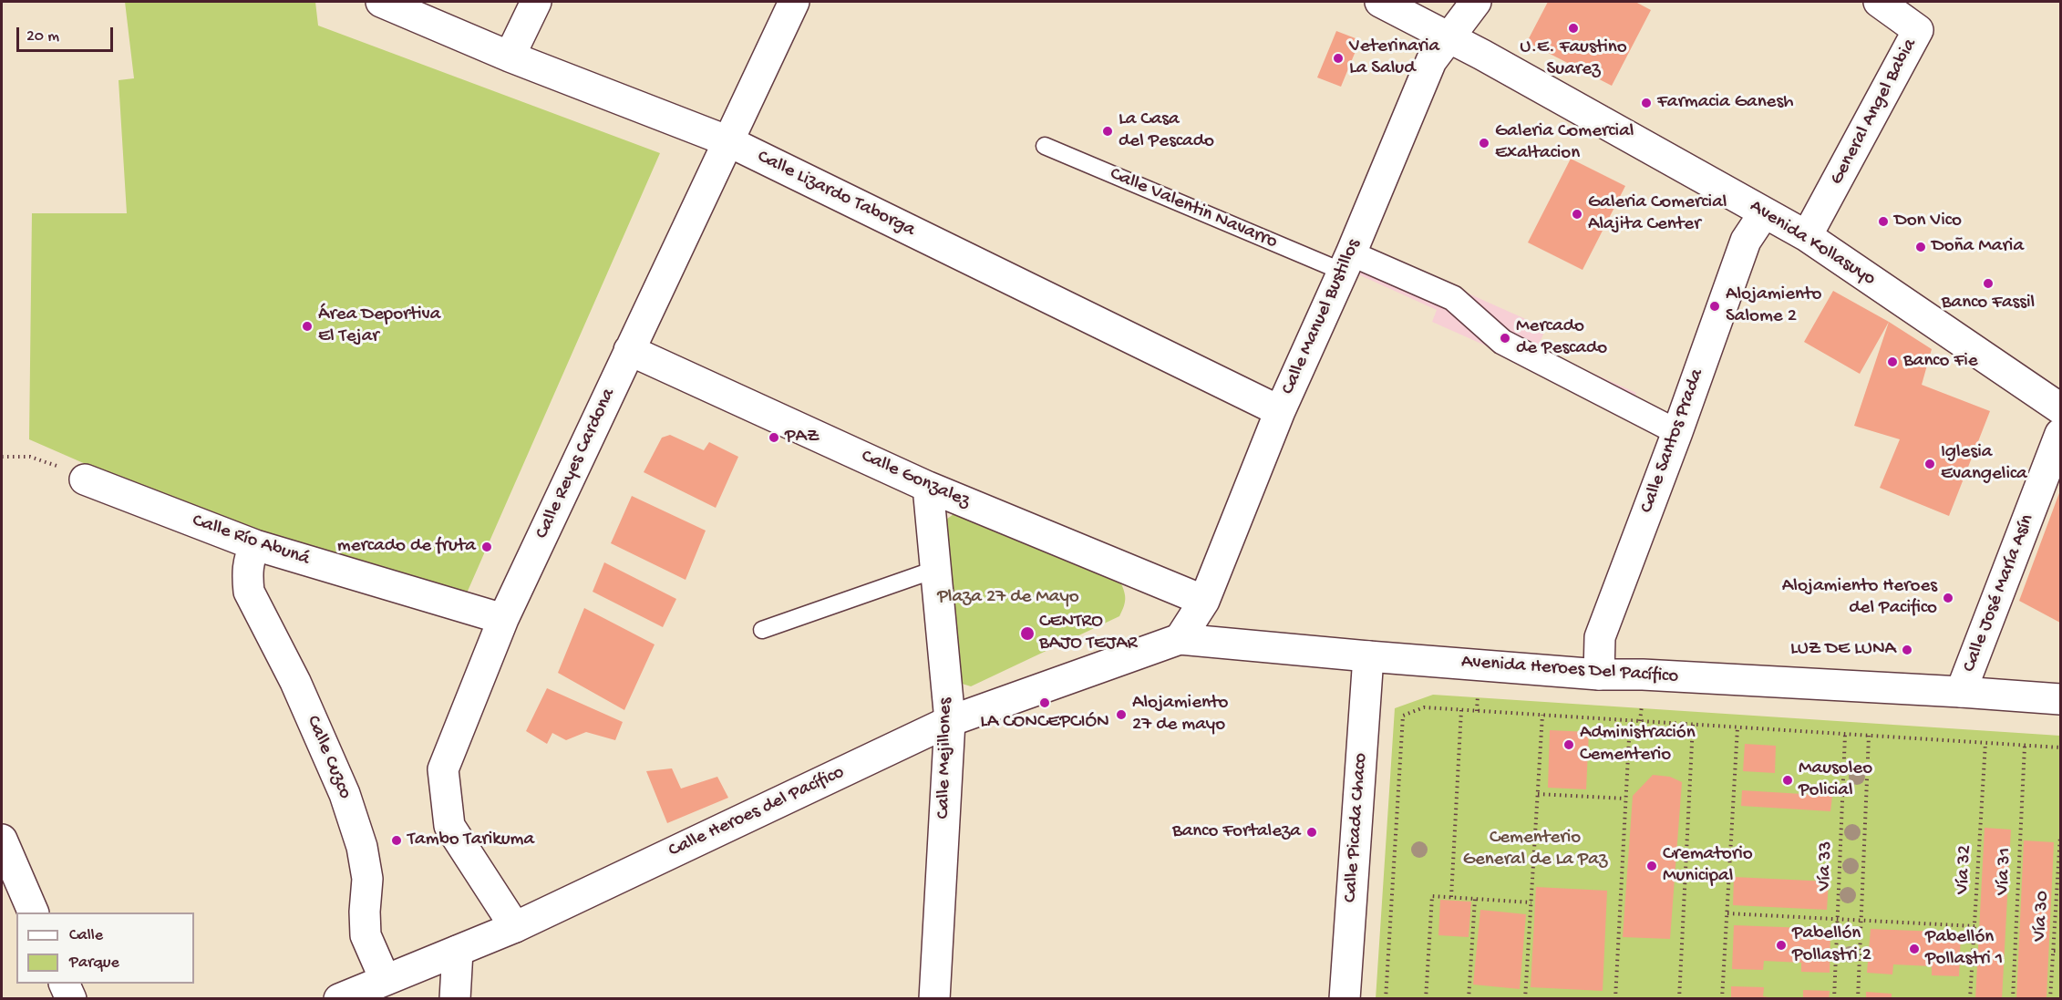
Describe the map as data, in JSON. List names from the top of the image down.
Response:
{
  "streets": {
    "street": [
      "General Angel Babia",
      "Calle Lizardo Taborga",
      "Calle Valentin Navarro",
      "Avenida Kollasuyo",
      "Calle Manuel Bustillos",
      "Calle Santos Prada",
      "Calle Reyes Cardona",
      "Calle Gonzalez",
      "Calle Río Abuná",
      "Calle José María Asín",
      "Avenida Heroes Del Pacífico",
      "Calle Cuzco",
      "Calle Mejillones",
      "Calle Heroes del Pacífico",
      "Calle Picada Chaco"
    ],
    "path": [
      "Vía 33",
      "Vía 32",
      "Vía 31",
      "Vía 30"
    ]
  },
  "crossings": [
    ["General Angel Babia", "Avenida Kollasuyo"],
    ["Calle Lizardo Taborga", "Calle Manuel Bustillos"],
    ["Calle Lizardo Taborga", "Calle Reyes Cardona"],
    ["Calle Valentin Navarro", "Calle Manuel Bustillos"],
    ["Calle Valentin Navarro", "Calle Santos Prada"],
    ["Avenida Kollasuyo", "Calle Manuel Bustillos"],
    ["Avenida Kollasuyo", "Calle Santos Prada"],
    ["Calle Manuel Bustillos", "Calle Gonzalez"],
    ["Calle Manuel Bustillos", "Avenida Heroes Del Pacífico"],
    ["Calle Manuel Bustillos", "Calle Heroes del Pacífico"],
    ["Calle Santos Prada", "Avenida Heroes Del Pacífico"],
    ["Calle Reyes Cardona", "Calle Gonzalez"],
    ["Calle Reyes Cardona", "Calle Río Abuná"],
    ["Calle Reyes Cardona", "Calle Heroes del Pacífico"],
    ["Calle Gonzalez", "Calle Mejillones"],
    ["Calle Río Abuná", "Calle Cuzco"],
    ["Calle José María Asín", "Avenida Heroes Del Pacífico"],
    ["Avenida Heroes Del Pacífico", "Calle Heroes del Pacífico"],
    ["Avenida Heroes Del Pacífico", "Calle Picada Chaco"],
    ["Calle Cuzco", "Calle Heroes del Pacífico"],
    ["Calle Mejillones", "Calle Heroes del Pacífico"]
  ],
  "parks": ["Plaza 27 de Mayo", "Cementerio General de La Paz"],
  "places": [
    "U.E. Faustino Suarez",
    "Veterinaria La Salud",
    "Farmacia Ganesh",
    "La Casa del Pescado",
    "Galeria Comercial Exaltacion",
    "Galeria Comercial Alajita Center",
    "Don Vico",
    "Doña Maria",
    "Banco Fassil",
    "Alojamiento Salome 2",
    "Área Deportiva El Tejar",
    "Mercado de Pescado",
    "Banco Fie",
    "PAZ",
    "Iglesia Evangelica",
    "mercado de fruta",
    "Alojamiento Heroes del Pacifico",
    "CENTRO BAJO TEJAR",
    "LUZ DE LUNA",
    "LA CONCEPCIÓN",
    "Alojamiento 27 de mayo",
    "Administración Cementerio",
    "Mausoleo Policial",
    "Banco Fortaleza",
    "Tambo Tarikuma",
    "Crematorio Municipal",
    "Pabellón Pollastri 2",
    "Pabellón Pollastri 1"
  ],
  "legend": ["Calle", "Parque"],
  "scale_bar": "20 m"
}
